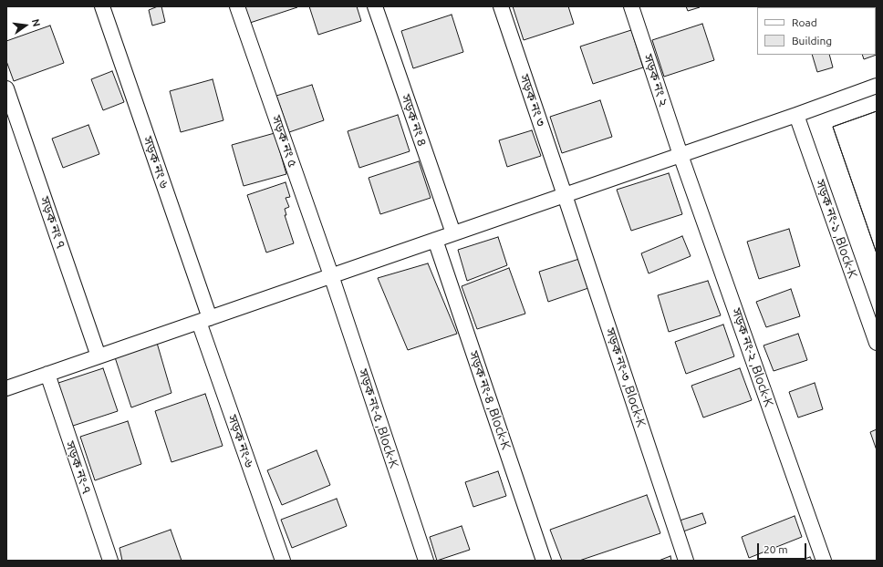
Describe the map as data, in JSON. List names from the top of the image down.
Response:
{
  "streets": {
    "street": [
      "সড়ক নং ২",
      "সড়ক নং ৩",
      "সড়ক নং ৪",
      "সড়ক নং ৫",
      "সড়ক নং ৬",
      "সড়ক নং ৭",
      "সড়ক নং-১ ,Block-K",
      "সড়ক নং-২ ,Block-K",
      "সড়ক নং-৩ ,Block-K",
      "সড়ক নং-৪ ,Block-K",
      "সড়ক নং-৫ ,Block-K",
      "সড়ক নং-৬",
      "সড়ক নং-৭"
    ]
  },
  "crossings": [
    ["সড়ক নং ২", "সড়ক নং-২ ,Block-K"],
    ["সড়ক নং ৩", "সড়ক নং-৩ ,Block-K"],
    ["সড়ক নং ৫", "সড়ক নং-৫ ,Block-K"],
    ["সড়ক নং ৬", "সড়ক নং-৬"]
  ],
  "legend": ["Road", "Building"],
  "scale_bar": "20 m",
  "north": "right"
}
